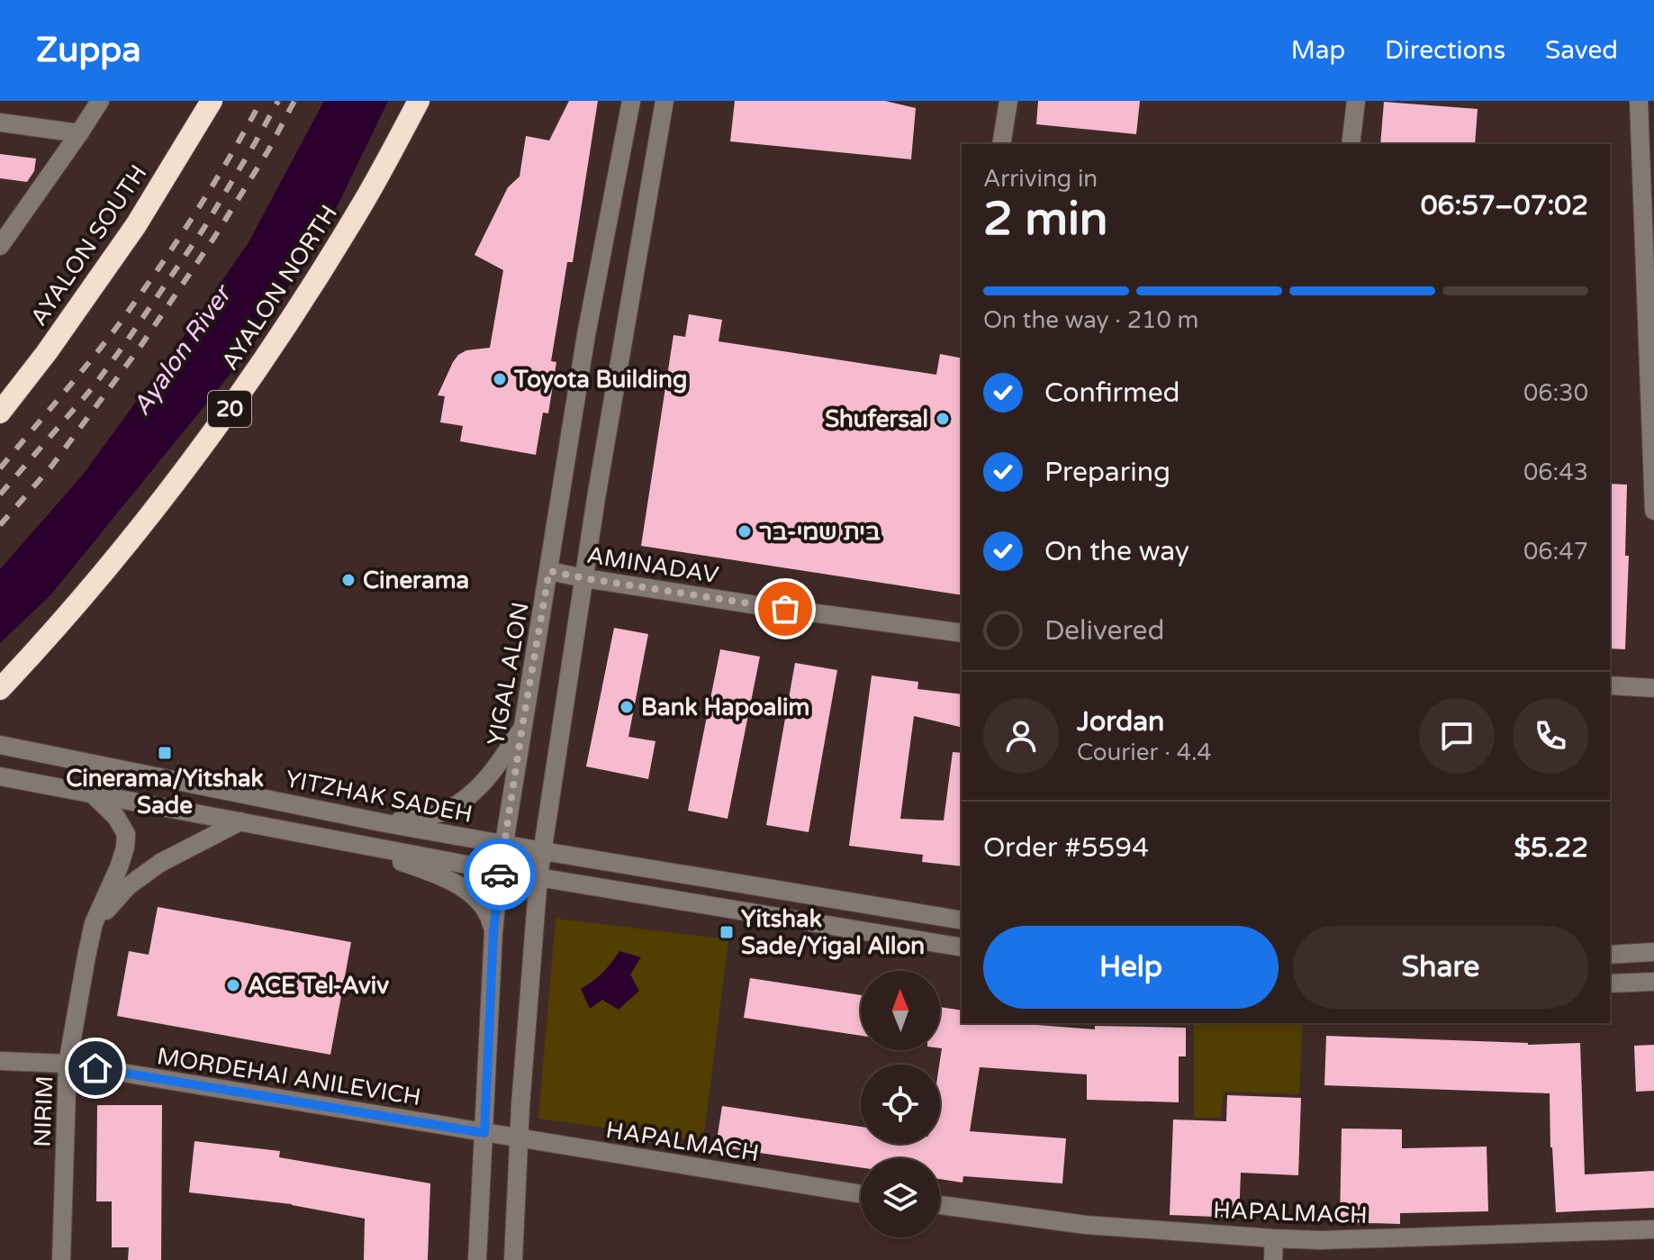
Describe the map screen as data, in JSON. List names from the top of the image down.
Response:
{
  "streets": {
    "highway": ["AYALON SOUTH", "AYALON NORTH", "20"],
    "street": [
      "AMINADAV",
      "YIGAL ALON",
      "YITZHAK SADEH",
      "MORDEHAI ANILEVICH",
      "NIRIM",
      "HAPALMACH"
    ]
  },
  "crossings": [
    ["AMINADAV", "YIGAL ALON"],
    ["YIGAL ALON", "YITZHAK SADEH"],
    ["YIGAL ALON", "MORDEHAI ANILEVICH"],
    ["YIGAL ALON", "HAPALMACH"],
    ["MORDEHAI ANILEVICH", "NIRIM"],
    ["MORDEHAI ANILEVICH", "HAPALMACH"]
  ],
  "water": ["Ayalon River"],
  "places": {
    "other": [
      "Toyota Building",
      "Shufersal",
      "בית שמי-בר",
      "Cinerama",
      "Bank Hapoalim",
      "ACE Tel-Aviv"
    ],
    "transit": ["Cinerama/Yitshak Sade", "Yitshak Sade/Yigal Allon"]
  },
  "north": "top",
  "page": {
    "header": "Zuppa",
    "nav": ["Map", "Directions", "Saved"],
    "heading": ["2 min", "Arriving in", "06:57–07:02"],
    "panel": [
      "Jordan",
      "Courier · 4.4",
      "Order #5594",
      "$5.22"
    ],
    "bar": "On the way · 210 m",
    "list": [
      ["Confirmed", "06:30"],
      ["Preparing", "06:43"],
      ["On the way", "06:47"],
      "Delivered"
    ],
    "buttons": ["Help", "Share"]
  }
}
